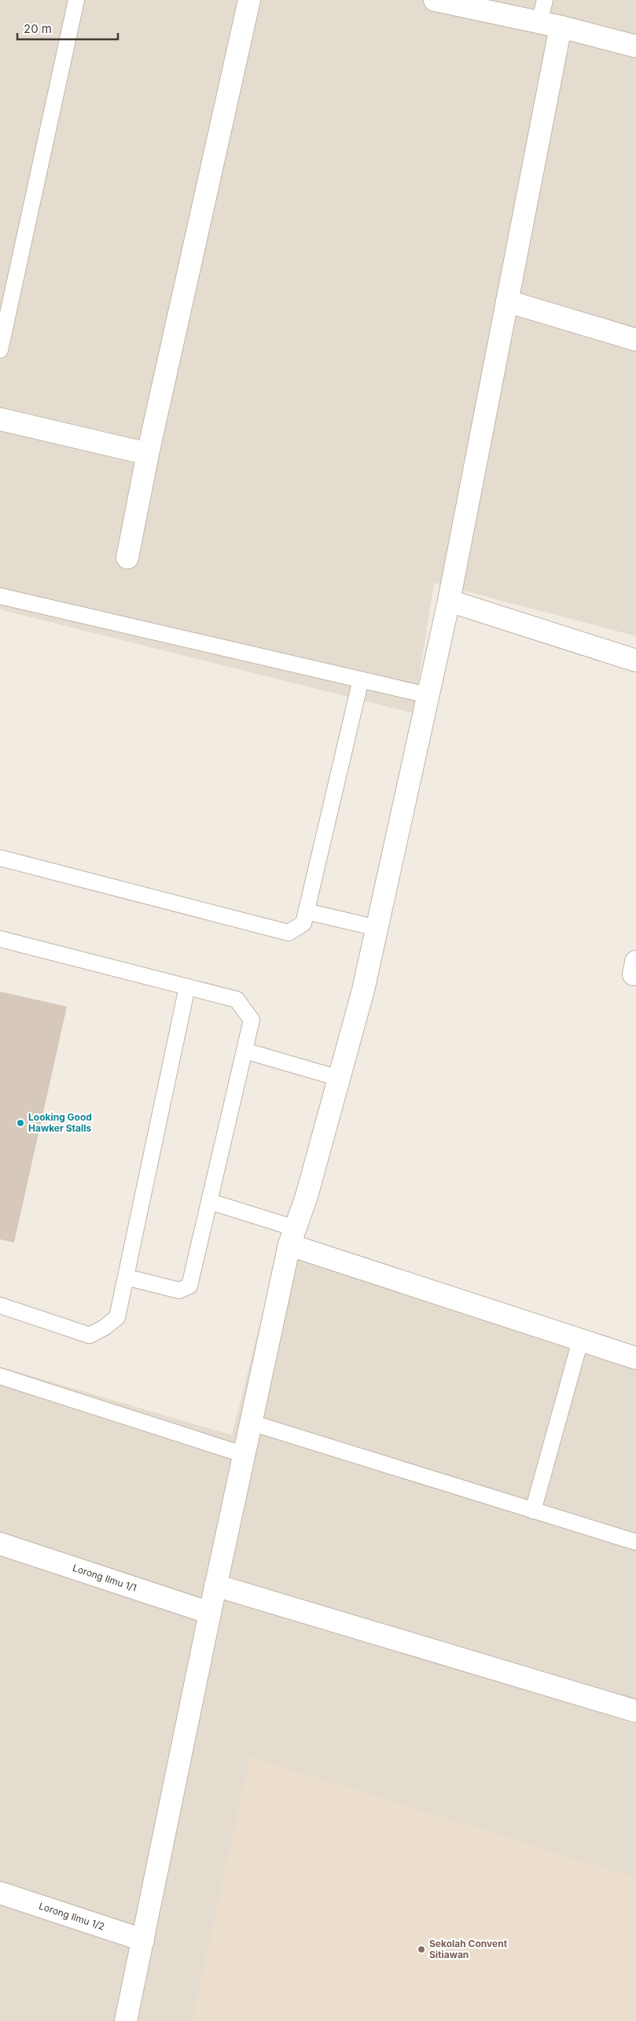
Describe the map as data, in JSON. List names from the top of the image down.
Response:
{
  "streets": {
    "street": ["Lorong Ilmu 1/1", "Lorong Ilmu 1/2"]
  },
  "places": ["Looking Good Hawker Stalls", "Sekolah Convent Sitiawan"],
  "scale_bar": "20 m"
}
